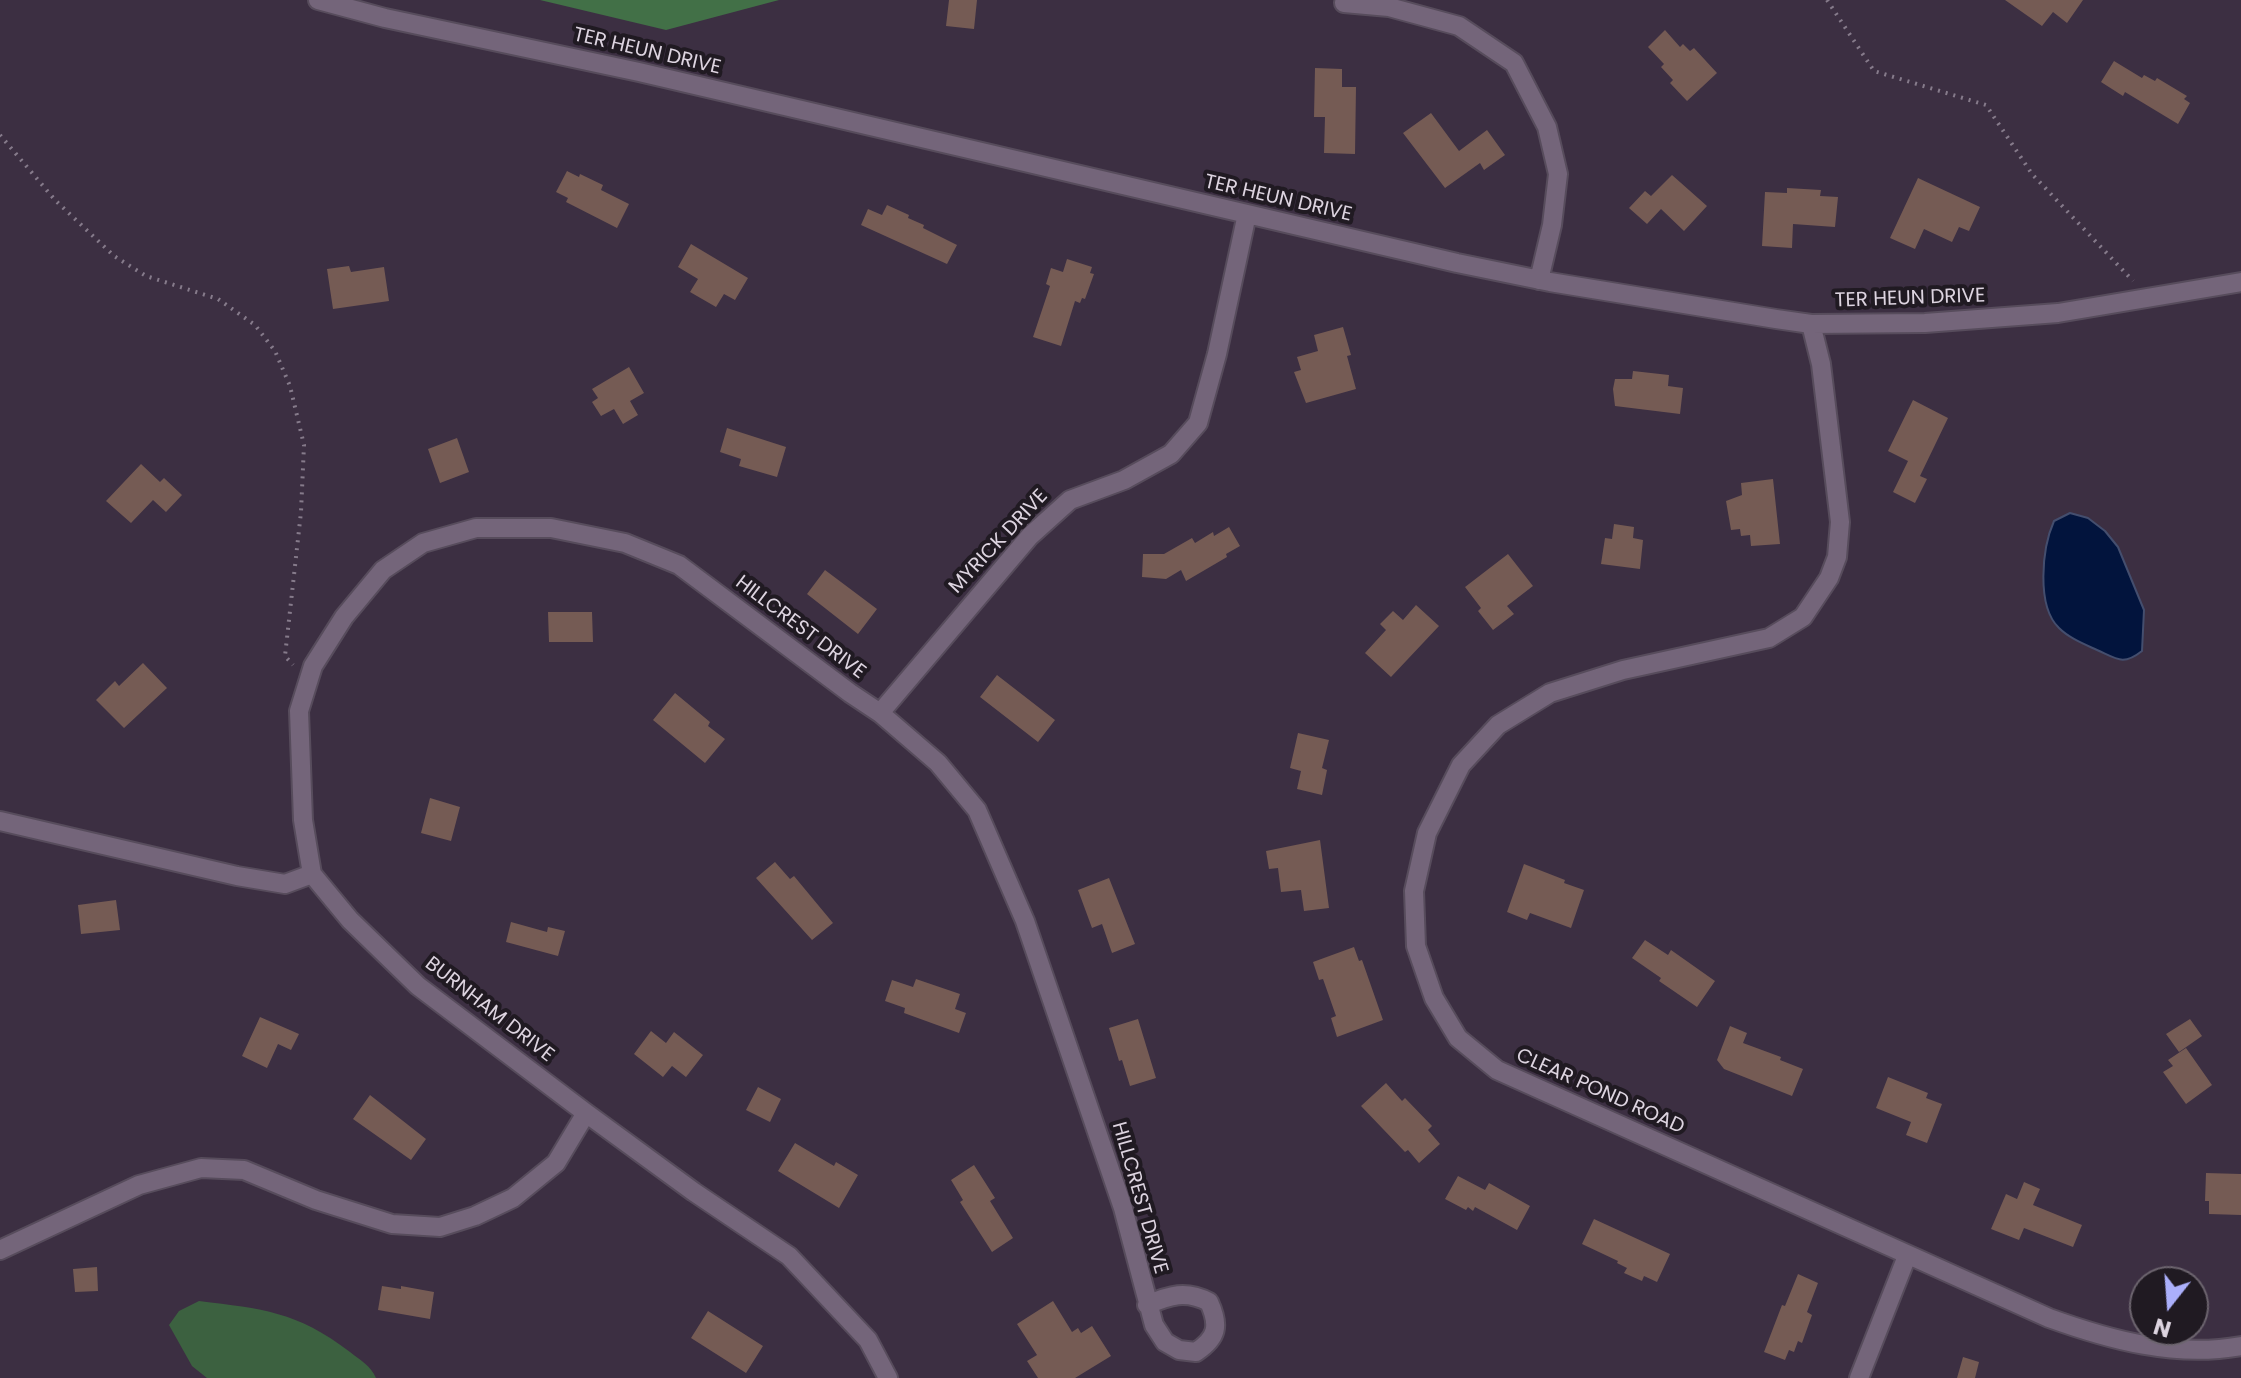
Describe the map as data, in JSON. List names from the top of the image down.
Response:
{
  "streets": {
    "street": [
      "TER HEUN DRIVE",
      "MYRICK DRIVE",
      "HILLCREST DRIVE",
      "BURNHAM DRIVE",
      "CLEAR POND ROAD"
    ]
  },
  "crossings": [
    ["TER HEUN DRIVE", "MYRICK DRIVE"],
    ["TER HEUN DRIVE", "CLEAR POND ROAD"],
    ["MYRICK DRIVE", "HILLCREST DRIVE"],
    ["HILLCREST DRIVE", "BURNHAM DRIVE"]
  ],
  "north": "bottom"
}
